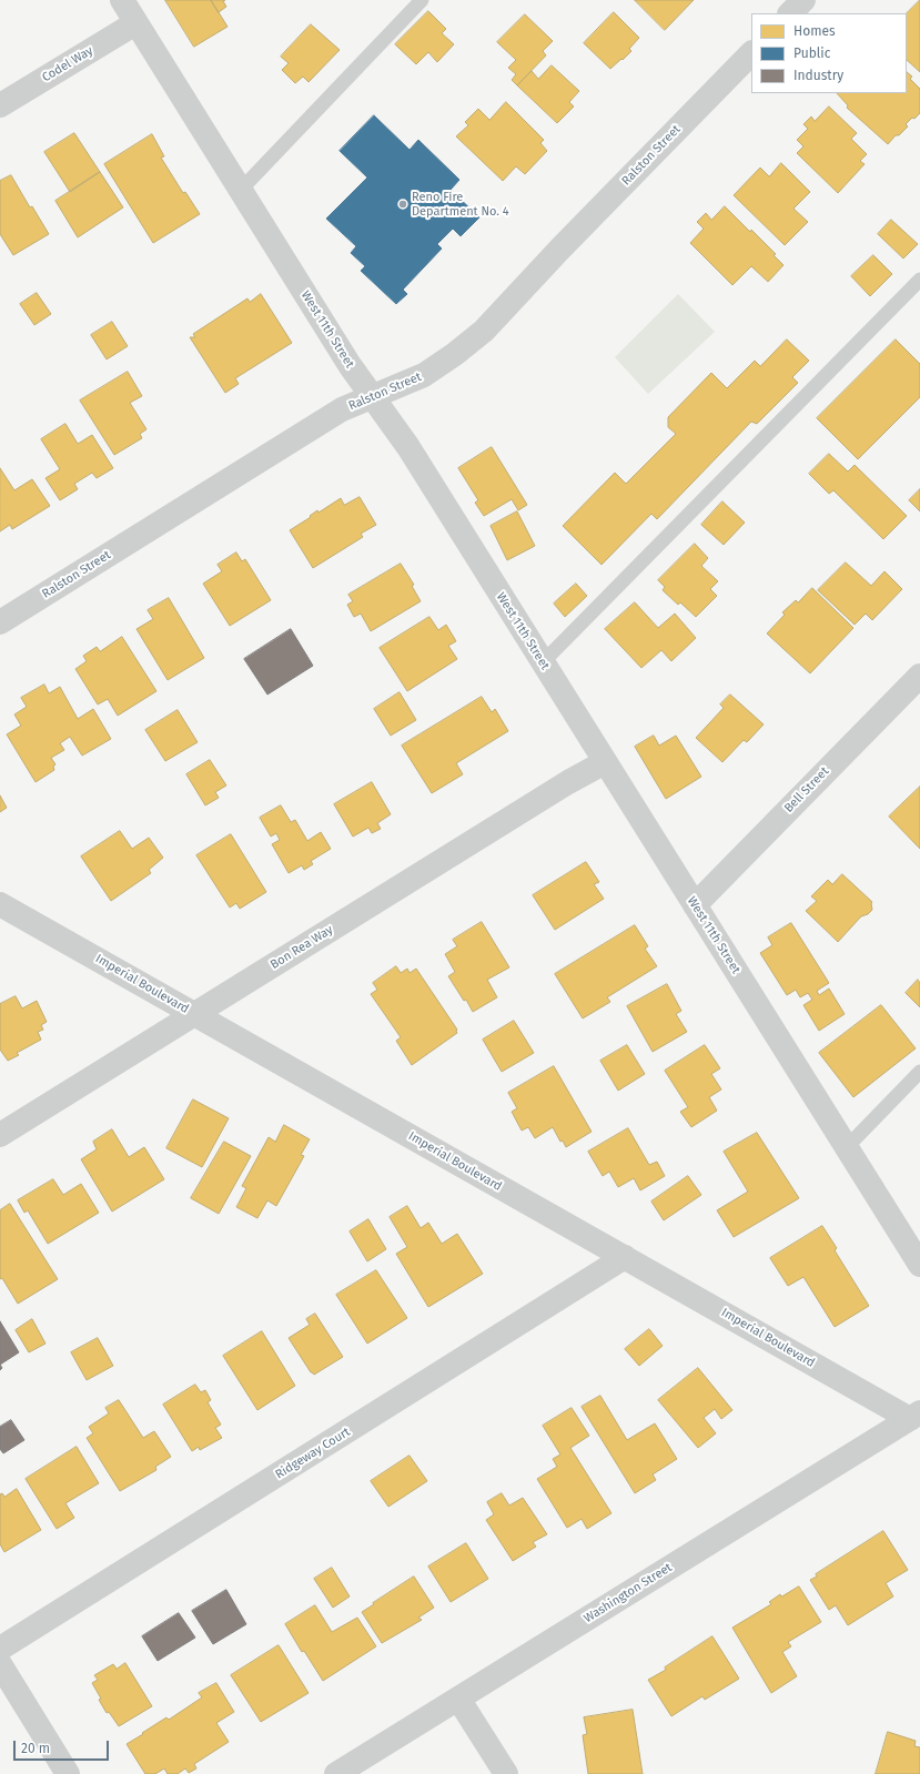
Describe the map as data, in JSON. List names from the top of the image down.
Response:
{
  "streets": {
    "street": [
      "Codel Way",
      "Ralston Street",
      "West 11th Street",
      "Bell Street",
      "Bon Rea Way",
      "Imperial Boulevard",
      "Ridgeway Court",
      "Washington Street"
    ]
  },
  "crossings": [
    ["Codel Way", "West 11th Street"],
    ["Ralston Street", "West 11th Street"],
    ["West 11th Street", "Bell Street"],
    ["West 11th Street", "Bon Rea Way"],
    ["Bon Rea Way", "Imperial Boulevard"],
    ["Imperial Boulevard", "Ridgeway Court"],
    ["Imperial Boulevard", "Washington Street"]
  ],
  "places": ["Reno Fire Department No. 4"],
  "legend": ["Homes", "Public", "Industry"],
  "scale_bar": "20 m"
}
